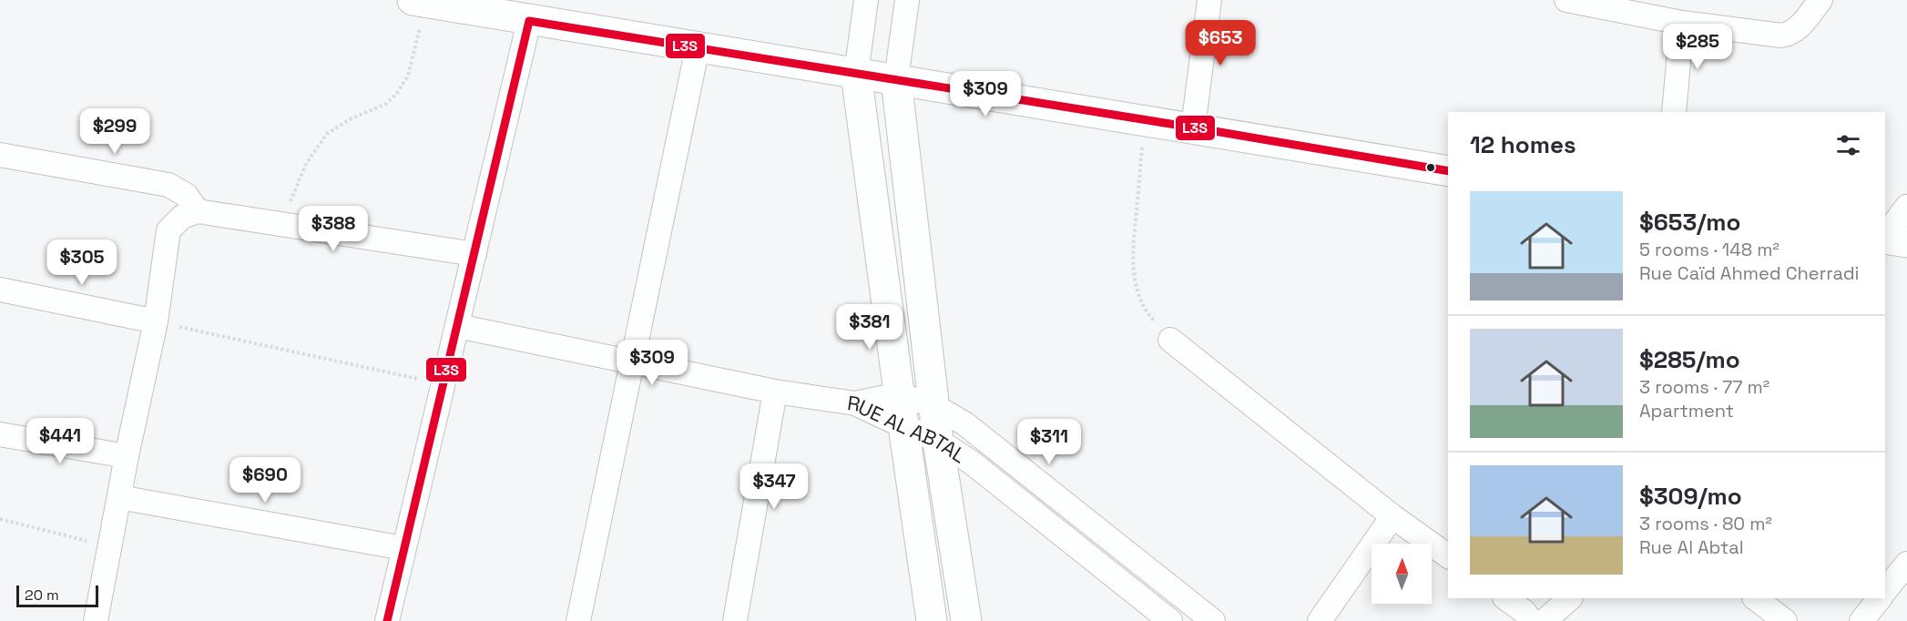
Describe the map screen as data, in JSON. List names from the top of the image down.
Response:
{
  "streets": {
    "street": ["RUE AL ABTAL"]
  },
  "lines": ["transit line L3S"],
  "scale_bar": "20 m",
  "north": "top",
  "page": {
    "price": [
      "$653",
      "$285",
      "$309",
      "$299",
      "$388",
      "$305",
      "$381",
      "$309",
      "$441",
      "$311",
      "$690",
      "$347"
    ],
    "heading": "12 homes",
    "list": [
      {
        "name": "$653/mo",
        "note": "5 rooms · 148 m² · Rue Caïd Ahmed Cherradi"
      },
      {
        "name": "$285/mo",
        "note": "3 rooms · 77 m² · Apartment"
      },
      {
        "name": "$309/mo",
        "note": "3 rooms · 80 m² · Rue Al Abtal"
      }
    ],
    "scale": "20 m"
  }
}
